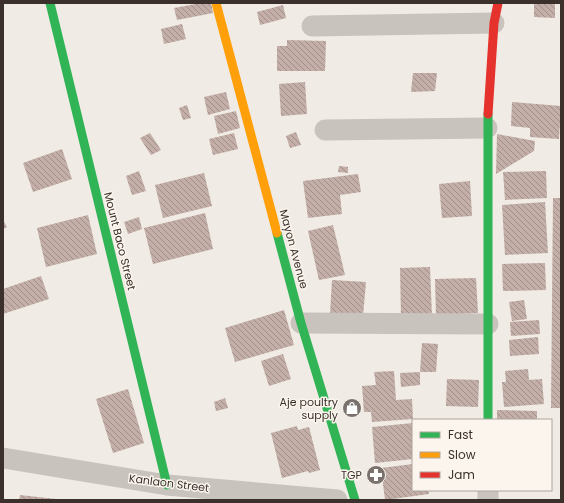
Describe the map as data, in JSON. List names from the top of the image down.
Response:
{
  "streets": {
    "street": ["Mount Baco Street", "Mayon Avenue", "Kanlaon Street"]
  },
  "crossings": [
    ["Mount Baco Street", "Kanlaon Street"]
  ],
  "places": {
    "shop": ["Aje poultry supply"],
    "pharmacy": ["TGP"]
  },
  "legend": ["Fast", "Slow", "Jam"]
}
